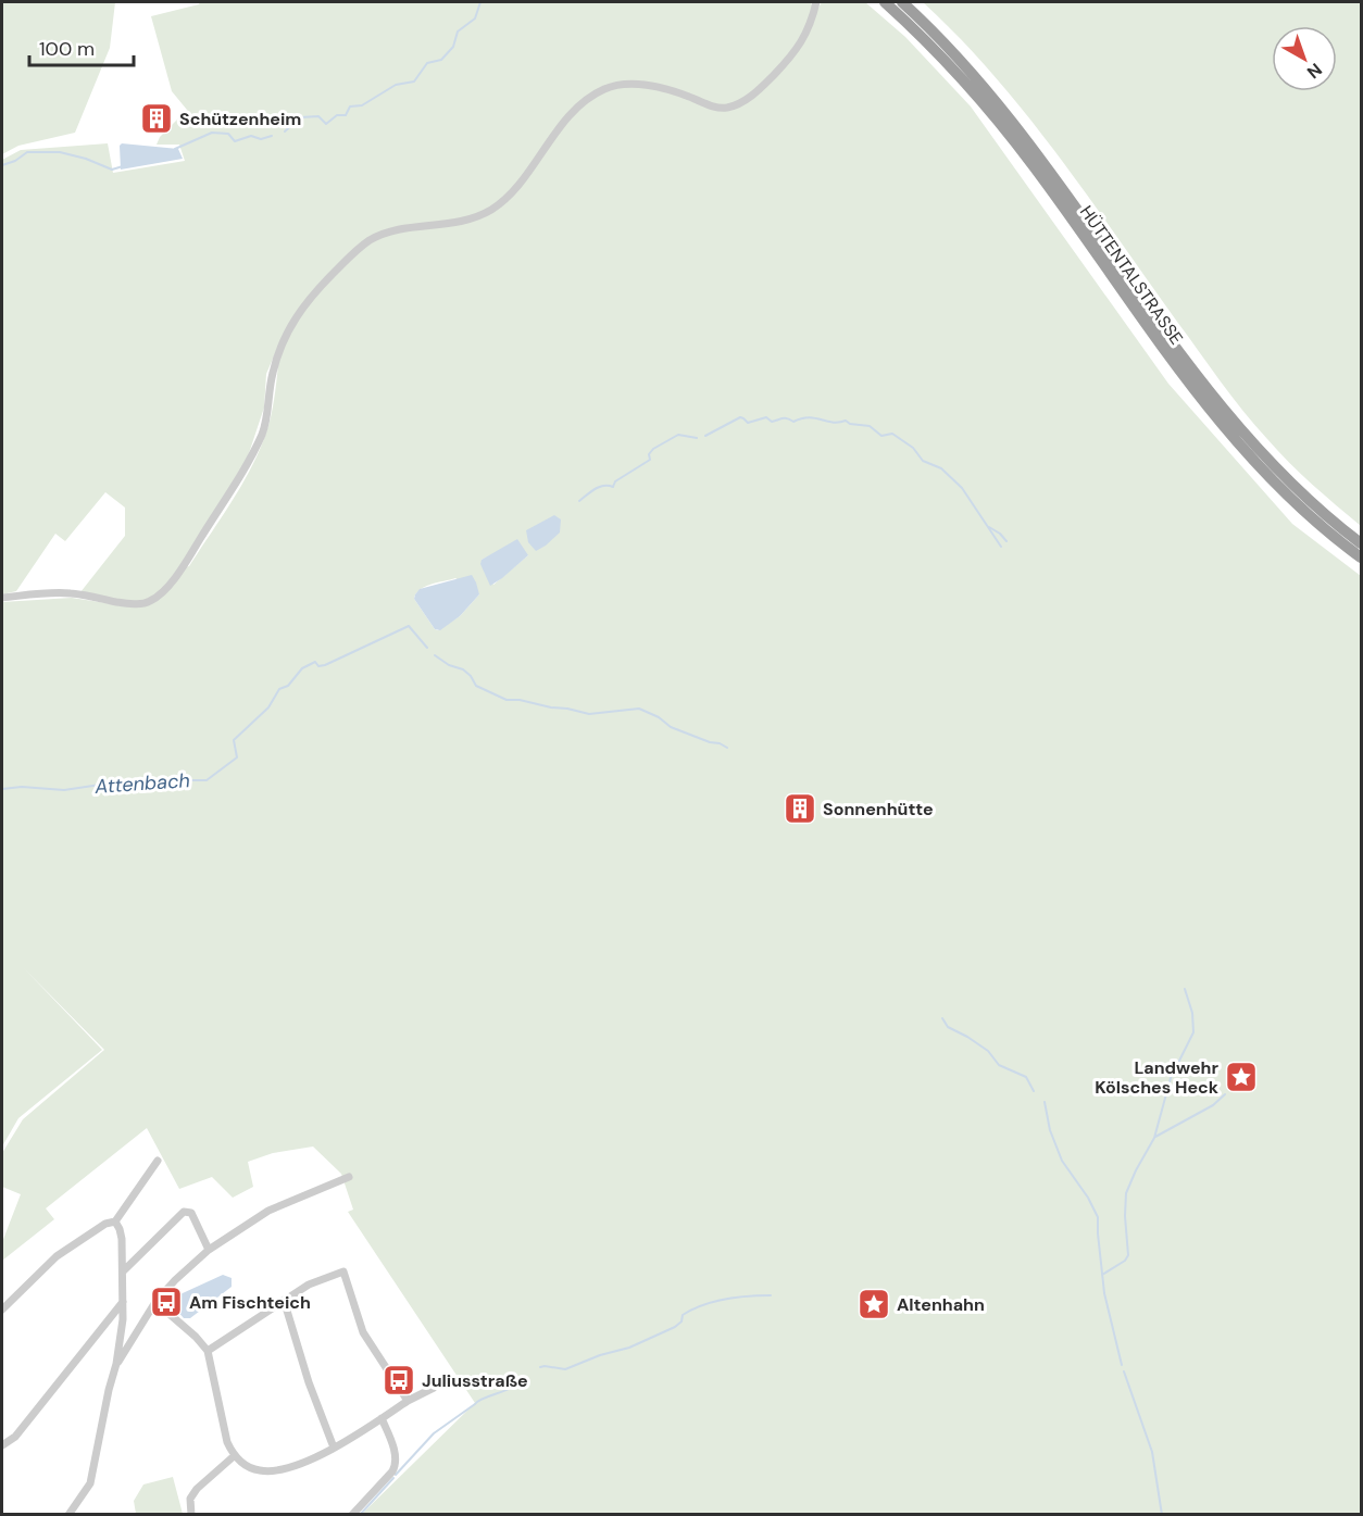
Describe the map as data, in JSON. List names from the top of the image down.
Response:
{
  "streets": {
    "highway": ["HÜTTENTALSTRASSE"]
  },
  "water": ["Attenbach"],
  "places": {
    "building": ["Schützenheim", "Sonnenhütte"],
    "place": ["Landwehr Kölsches Heck", "Altenhahn"],
    "bus stop": ["Am Fischteich", "Juliusstraße"]
  },
  "scale_bar": "100 m",
  "north": "bottom right"
}
